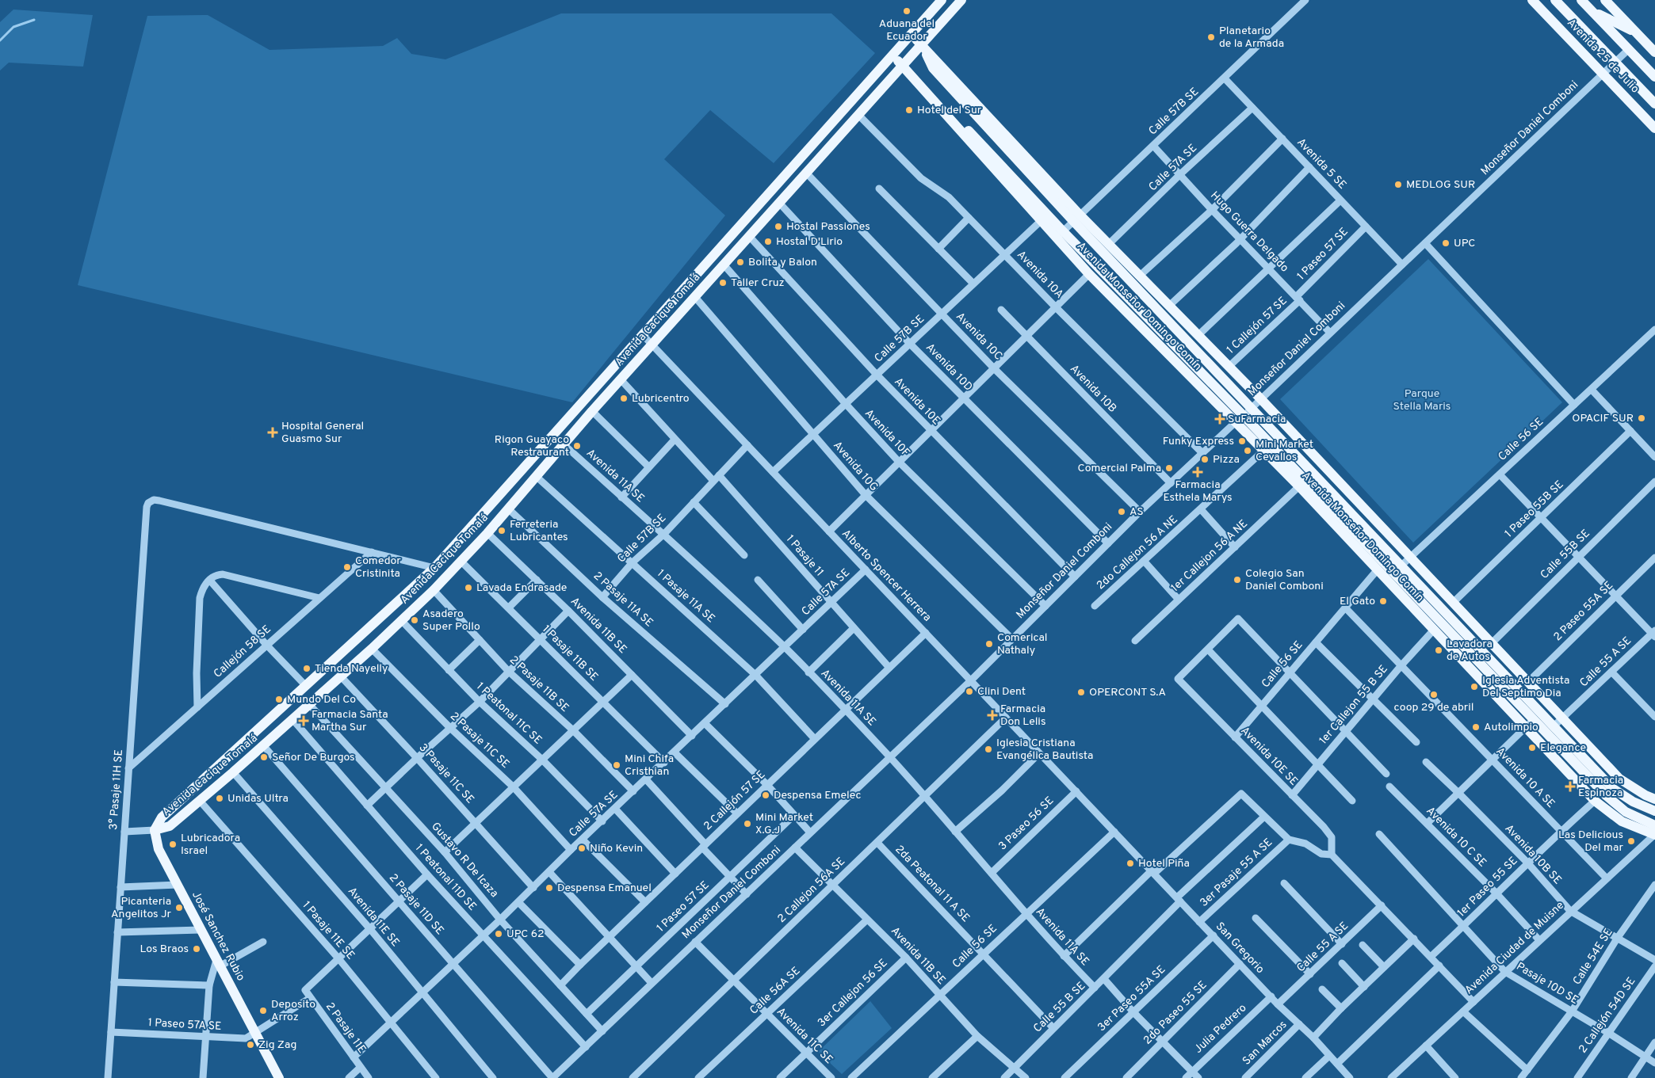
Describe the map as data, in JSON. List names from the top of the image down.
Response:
{
  "streets": {
    "main road": [
      "Avenida 25 de Julio",
      "Avenida Monseñor Domingo Comín",
      "Avenida Cacique Tomalá",
      "José Sanchez Rubio"
    ],
    "street": [
      "Calle 57B SE",
      "Monseñor Daniel Comboni",
      "Avenida 5 SE",
      "Calle 57A SE",
      "Hugo Guerra Delgado",
      "1 Paseo 57 SE",
      "Avenida 10A",
      "1 Callejón 57 SE",
      "Avenida 10C",
      "Avenida 10D",
      "Avenida 10B",
      "Avenida 10E",
      "Avenida 10F",
      "Calle 56 SE",
      "Avenida 10G",
      "Avenida 11A SE",
      "1 Paseo 55B SE",
      "2do Callejon 56 A NE",
      "Calle 55B SE",
      "1 Pasaje 11",
      "1er Callejon 56 A NE",
      "Alberto Spencer Herrera",
      "1 Pasaje 11A SE",
      "2 Pasaje 11A SE",
      "2 Paseo 55A SE",
      "Avenida 11B SE",
      "Callejón 58 SE",
      "1 Pasaje 11B SE",
      "Calle 55 A SE",
      "2 Pasaje 11B SE",
      "1er Callejon 55 B SE",
      "1 Peatonal 11C SE",
      "2 Pasaje 11C SE",
      "Avenida 10E SE",
      "3 Pasaje 11C SE",
      "Avenida 10 A SE",
      "3° Pasaje 11H SE",
      "2 Callejón 57 SE",
      "3 Paseo 56 SE",
      "Avenida 10 C SE",
      "Avenida 10B SE",
      "Gustavo R De Icaza",
      "3er Pasaje 55 A SE",
      "1 Peatonal 11D SE",
      "2da Peatonal 11 A SE",
      "1er Paseo 55 SE",
      "2 Callejon 56A SE",
      "2 Pasaje 11D SE",
      "Avenida 11E SE",
      "1 Pasaje 11E SE",
      "San Gregorio",
      "Avenida Ciudad de Muisne",
      "Calle 54E SE",
      "Pasaje 10D SE",
      "Calle 56A SE",
      "3er Callejon 56 SE",
      "3er Paseo 55A SE",
      "Calle 55 B SE",
      "2do Paseo 55 SE",
      "2 Callejón 54D SE",
      "1 Paseo 57A SE",
      "2 Pasaje 11E",
      "Julia Pedrero",
      "Avenida 11C SE",
      "San Marcos"
    ]
  },
  "crossings": [
    ["Avenida 25 de Julio", "Monseñor Daniel Comboni"],
    ["Calle 57B SE", "Avenida 5 SE"],
    ["Calle 57B SE", "Hugo Guerra Delgado"],
    ["Calle 57B SE", "Avenida 10A"],
    ["Calle 57B SE", "Avenida Monseñor Domingo Comín"],
    ["Calle 57B SE", "Avenida 10C"],
    ["Calle 57B SE", "Avenida 10D"],
    ["Calle 57B SE", "Avenida 10E"],
    ["Calle 57B SE", "Avenida 10F"],
    ["Calle 57B SE", "Avenida 10G"],
    ["Calle 57B SE", "Avenida 11A SE"],
    ["Calle 57B SE", "1 Pasaje 11"],
    ["Calle 57B SE", "Alberto Spencer Herrera"],
    ["Calle 57B SE", "1 Pasaje 11A SE"],
    ["Calle 57B SE", "2 Pasaje 11A SE"],
    ["Monseñor Daniel Comboni", "Avenida 5 SE"],
    ["Monseñor Daniel Comboni", "Hugo Guerra Delgado"],
    ["Monseñor Daniel Comboni", "Avenida 10A"],
    ["Monseñor Daniel Comboni", "Avenida Monseñor Domingo Comín"],
    ["Monseñor Daniel Comboni", "Avenida 10C"],
    ["Monseñor Daniel Comboni", "Avenida 10D"],
    ["Monseñor Daniel Comboni", "Avenida 10B"],
    ["Monseñor Daniel Comboni", "Avenida 10E"],
    ["Monseñor Daniel Comboni", "Avenida 10F"],
    ["Monseñor Daniel Comboni", "Avenida 10G"],
    ["Monseñor Daniel Comboni", "Avenida 11A SE"],
    ["Monseñor Daniel Comboni", "Alberto Spencer Herrera"],
    ["Monseñor Daniel Comboni", "Avenida 11B SE"],
    ["Monseñor Daniel Comboni", "Gustavo R De Icaza"],
    ["Monseñor Daniel Comboni", "1 Peatonal 11D SE"],
    ["Monseñor Daniel Comboni", "2 Pasaje 11D SE"],
    ["Monseñor Daniel Comboni", "Avenida 11C SE"],
    ["Avenida 5 SE", "Calle 57A SE"],
    ["Avenida 5 SE", "1 Paseo 57 SE"],
    ["Calle 57A SE", "Hugo Guerra Delgado"],
    ["Calle 57A SE", "Avenida Monseñor Domingo Comín"],
    ["Calle 57A SE", "Avenida 11A SE"],
    ["Calle 57A SE", "1 Pasaje 11"],
    ["Calle 57A SE", "Alberto Spencer Herrera"],
    ["Calle 57A SE", "1 Pasaje 11A SE"],
    ["Calle 57A SE", "2 Pasaje 11A SE"],
    ["Calle 57A SE", "Avenida 11B SE"],
    ["Calle 57A SE", "1 Pasaje 11B SE"],
    ["Calle 57A SE", "2 Pasaje 11B SE"],
    ["Calle 57A SE", "1 Peatonal 11C SE"],
    ["Calle 57A SE", "2 Pasaje 11C SE"],
    ["Calle 57A SE", "3 Pasaje 11C SE"],
    ["Calle 57A SE", "Gustavo R De Icaza"],
    ["Calle 57A SE", "1 Peatonal 11D SE"],
    ["Calle 57A SE", "2 Pasaje 11D SE"],
    ["Calle 57A SE", "Avenida 11E SE"],
    ["Calle 57A SE", "1 Pasaje 11E SE"],
    ["Calle 57A SE", "2 Pasaje 11E"],
    ["Hugo Guerra Delgado", "1 Paseo 57 SE"],
    ["Hugo Guerra Delgado", "1 Callejón 57 SE"],
    ["1 Paseo 57 SE", "1 Callejón 57 SE"],
    ["1 Paseo 57 SE", "Gustavo R De Icaza"],
    ["Avenida 10A", "Avenida Cacique Tomalá"],
    ["Avenida Monseñor Domingo Comín", "Avenida Cacique Tomalá"],
    ["Avenida Monseñor Domingo Comín", "1 Callejón 57 SE"],
    ["Avenida Monseñor Domingo Comín", "Calle 56 SE"],
    ["Avenida Monseñor Domingo Comín", "1 Paseo 55B SE"],
    ["Avenida Monseñor Domingo Comín", "2do Callejon 56 A NE"],
    ["Avenida Monseñor Domingo Comín", "Calle 55B SE"],
    ["Avenida Monseñor Domingo Comín", "1er Callejon 56 A NE"],
    ["Avenida Monseñor Domingo Comín", "2 Paseo 55A SE"],
    ["Avenida Monseñor Domingo Comín", "Calle 55 A SE"],
    ["Avenida Monseñor Domingo Comín", "1er Callejon 55 B SE"],
    ["Avenida Monseñor Domingo Comín", "1er Paseo 55 SE"],
    ["Avenida Monseñor Domingo Comín", "Avenida Ciudad de Muisne"],
    ["Avenida Cacique Tomalá", "Avenida 10C"],
    ["Avenida Cacique Tomalá", "Avenida 10D"],
    ["Avenida Cacique Tomalá", "Avenida 10E"],
    ["Avenida Cacique Tomalá", "Avenida 10F"],
    ["Avenida Cacique Tomalá", "Avenida 10G"],
    ["Avenida Cacique Tomalá", "Avenida 11A SE"],
    ["Avenida Cacique Tomalá", "1 Pasaje 11"],
    ["Avenida Cacique Tomalá", "Alberto Spencer Herrera"],
    ["Avenida Cacique Tomalá", "1 Pasaje 11A SE"],
    ["Avenida Cacique Tomalá", "2 Pasaje 11A SE"],
    ["Avenida Cacique Tomalá", "Avenida 11B SE"],
    ["Avenida Cacique Tomalá", "1 Pasaje 11B SE"],
    ["Avenida Cacique Tomalá", "2 Pasaje 11B SE"],
    ["Avenida Cacique Tomalá", "1 Peatonal 11C SE"],
    ["Avenida Cacique Tomalá", "2 Pasaje 11C SE"],
    ["Avenida Cacique Tomalá", "3 Pasaje 11C SE"],
    ["Avenida Cacique Tomalá", "Gustavo R De Icaza"],
    ["Avenida Cacique Tomalá", "1 Peatonal 11D SE"],
    ["Avenida Cacique Tomalá", "2 Pasaje 11D SE"],
    ["Avenida Cacique Tomalá", "Avenida 11E SE"],
    ["Avenida Cacique Tomalá", "1 Pasaje 11E SE"],
    ["Avenida Cacique Tomalá", "José Sanchez Rubio"],
    ["Calle 56 SE", "Avenida 11A SE"],
    ["Calle 56 SE", "Alberto Spencer Herrera"],
    ["Calle 56 SE", "Avenida 11B SE"],
    ["Calle 56 SE", "Avenida 10E SE"],
    ["Calle 56 SE", "Avenida 10 A SE"],
    ["Calle 56 SE", "2da Peatonal 11 A SE"],
    ["Calle 56 SE", "San Gregorio"],
    ["Avenida 11A SE", "2 Callejón 57 SE"],
    ["Avenida 11A SE", "3 Paseo 56 SE"],
    ["Avenida 11A SE", "2 Callejon 56A SE"],
    ["Avenida 11A SE", "Calle 55 B SE"],
    ["1 Pasaje 11", "2 Callejón 57 SE"],
    ["Alberto Spencer Herrera", "2 Callejón 57 SE"],
    ["Alberto Spencer Herrera", "3 Paseo 56 SE"],
    ["Alberto Spencer Herrera", "2 Callejon 56A SE"],
    ["Alberto Spencer Herrera", "San Gregorio"],
    ["1 Pasaje 11A SE", "2 Callejón 57 SE"],
    ["Avenida 11B SE", "2 Callejon 56A SE"],
    ["Avenida 11B SE", "Calle 56A SE"],
    ["Avenida 11B SE", "3er Callejon 56 SE"],
    ["Avenida 11B SE", "Calle 55 B SE"],
    ["Callejón 58 SE", "3° Pasaje 11H SE"],
    ["Calle 55 A SE", "San Gregorio"],
    ["1er Callejon 55 B SE", "Avenida 10E SE"],
    ["1er Callejon 55 B SE", "Avenida 10 A SE"],
    ["Avenida 10 A SE", "1er Paseo 55 SE"],
    ["Avenida 10 A SE", "Avenida Ciudad de Muisne"],
    ["3° Pasaje 11H SE", "1 Paseo 57A SE"],
    ["2 Callejón 57 SE", "Gustavo R De Icaza"],
    ["Avenida 10 C SE", "1er Paseo 55 SE"],
    ["Avenida 10 C SE", "Avenida Ciudad de Muisne"],
    ["Avenida 10B SE", "1er Paseo 55 SE"],
    ["Avenida 10B SE", "Avenida Ciudad de Muisne"],
    ["Avenida 10B SE", "Calle 54E SE"],
    ["3er Pasaje 55 A SE", "San Gregorio"],
    ["2da Peatonal 11 A SE", "2 Callejon 56A SE"],
    ["2da Peatonal 11 A SE", "Calle 55 B SE"],
    ["1er Paseo 55 SE", "Pasaje 10D SE"],
    ["2 Callejon 56A SE", "Avenida 11C SE"],
    ["1 Pasaje 11E SE", "2 Pasaje 11E"],
    ["José Sanchez Rubio", "1 Paseo 57A SE"],
    ["San Gregorio", "3er Paseo 55A SE"],
    ["San Gregorio", "Calle 55 B SE"],
    ["San Gregorio", "2do Paseo 55 SE"],
    ["San Gregorio", "Julia Pedrero"],
    ["San Gregorio", "San Marcos"],
    ["Avenida Ciudad de Muisne", "Pasaje 10D SE"],
    ["Calle 54E SE", "Pasaje 10D SE"],
    ["Pasaje 10D SE", "2 Callejón 54D SE"],
    ["Calle 56A SE", "Avenida 11C SE"],
    ["3er Callejon 56 SE", "Avenida 11C SE"],
    ["1 Paseo 57A SE", "2 Pasaje 11E"]
  ],
  "parks": ["Parque Stella Maris"],
  "places": {
    "other": [
      "Aduana del Ecuador",
      "Planetario de la Armada",
      "Hotel del Sur",
      "MEDLOG SUR",
      "Hostal Passiones",
      "Hostal D'Lirio",
      "UPC",
      "Bolita y Balon",
      "Taller Cruz",
      "Lubricentro",
      "OPACIF SUR",
      "Funky Express",
      "Rigon Guayaco Restraurant",
      "Mini Market Cevallos",
      "Pizza",
      "Comercial Palma",
      "AS",
      "Ferreteria Lubricantes",
      "Comedor Cristinita",
      "Colegio San Daniel Comboni",
      "Lavada Endrasade",
      "El Gato",
      "Asadero Super Pollo",
      "Comerical Nathaly",
      "Lavadora de Autos",
      "Tienda Nayelly",
      "Iglesia Adventista Del Septimo Dia",
      "Clini Dent",
      "OPERCONT S.A",
      "coop 29 de abril",
      "Mundo Del Co",
      "Autolimpio",
      "Elegance",
      "Iglesia Cristiana Evangélica Bautista",
      "Señor De Burgos",
      "Mini Chifa Cristhian",
      "Despensa Emelec",
      "Unidas Ultra",
      "Mini Market X.G.J",
      "Las Delicious Del mar",
      "Lubricadora Israel",
      "Niño Kevin",
      "Hotel Piña",
      "Despensa Emanuel",
      "Picanteria Angelitos Jr",
      "UPC 62",
      "Los Braos",
      "Deposito Arroz",
      "Zig Zag"
    ],
    "health": [
      "SuFarmacia",
      "Hospital General Guasmo Sur",
      "Farmacia Esthela Marys",
      "Farmacia Don Lelis",
      "Farmacia Santa Martha Sur",
      "Farmacia Espinoza"
    ]
  }
}
